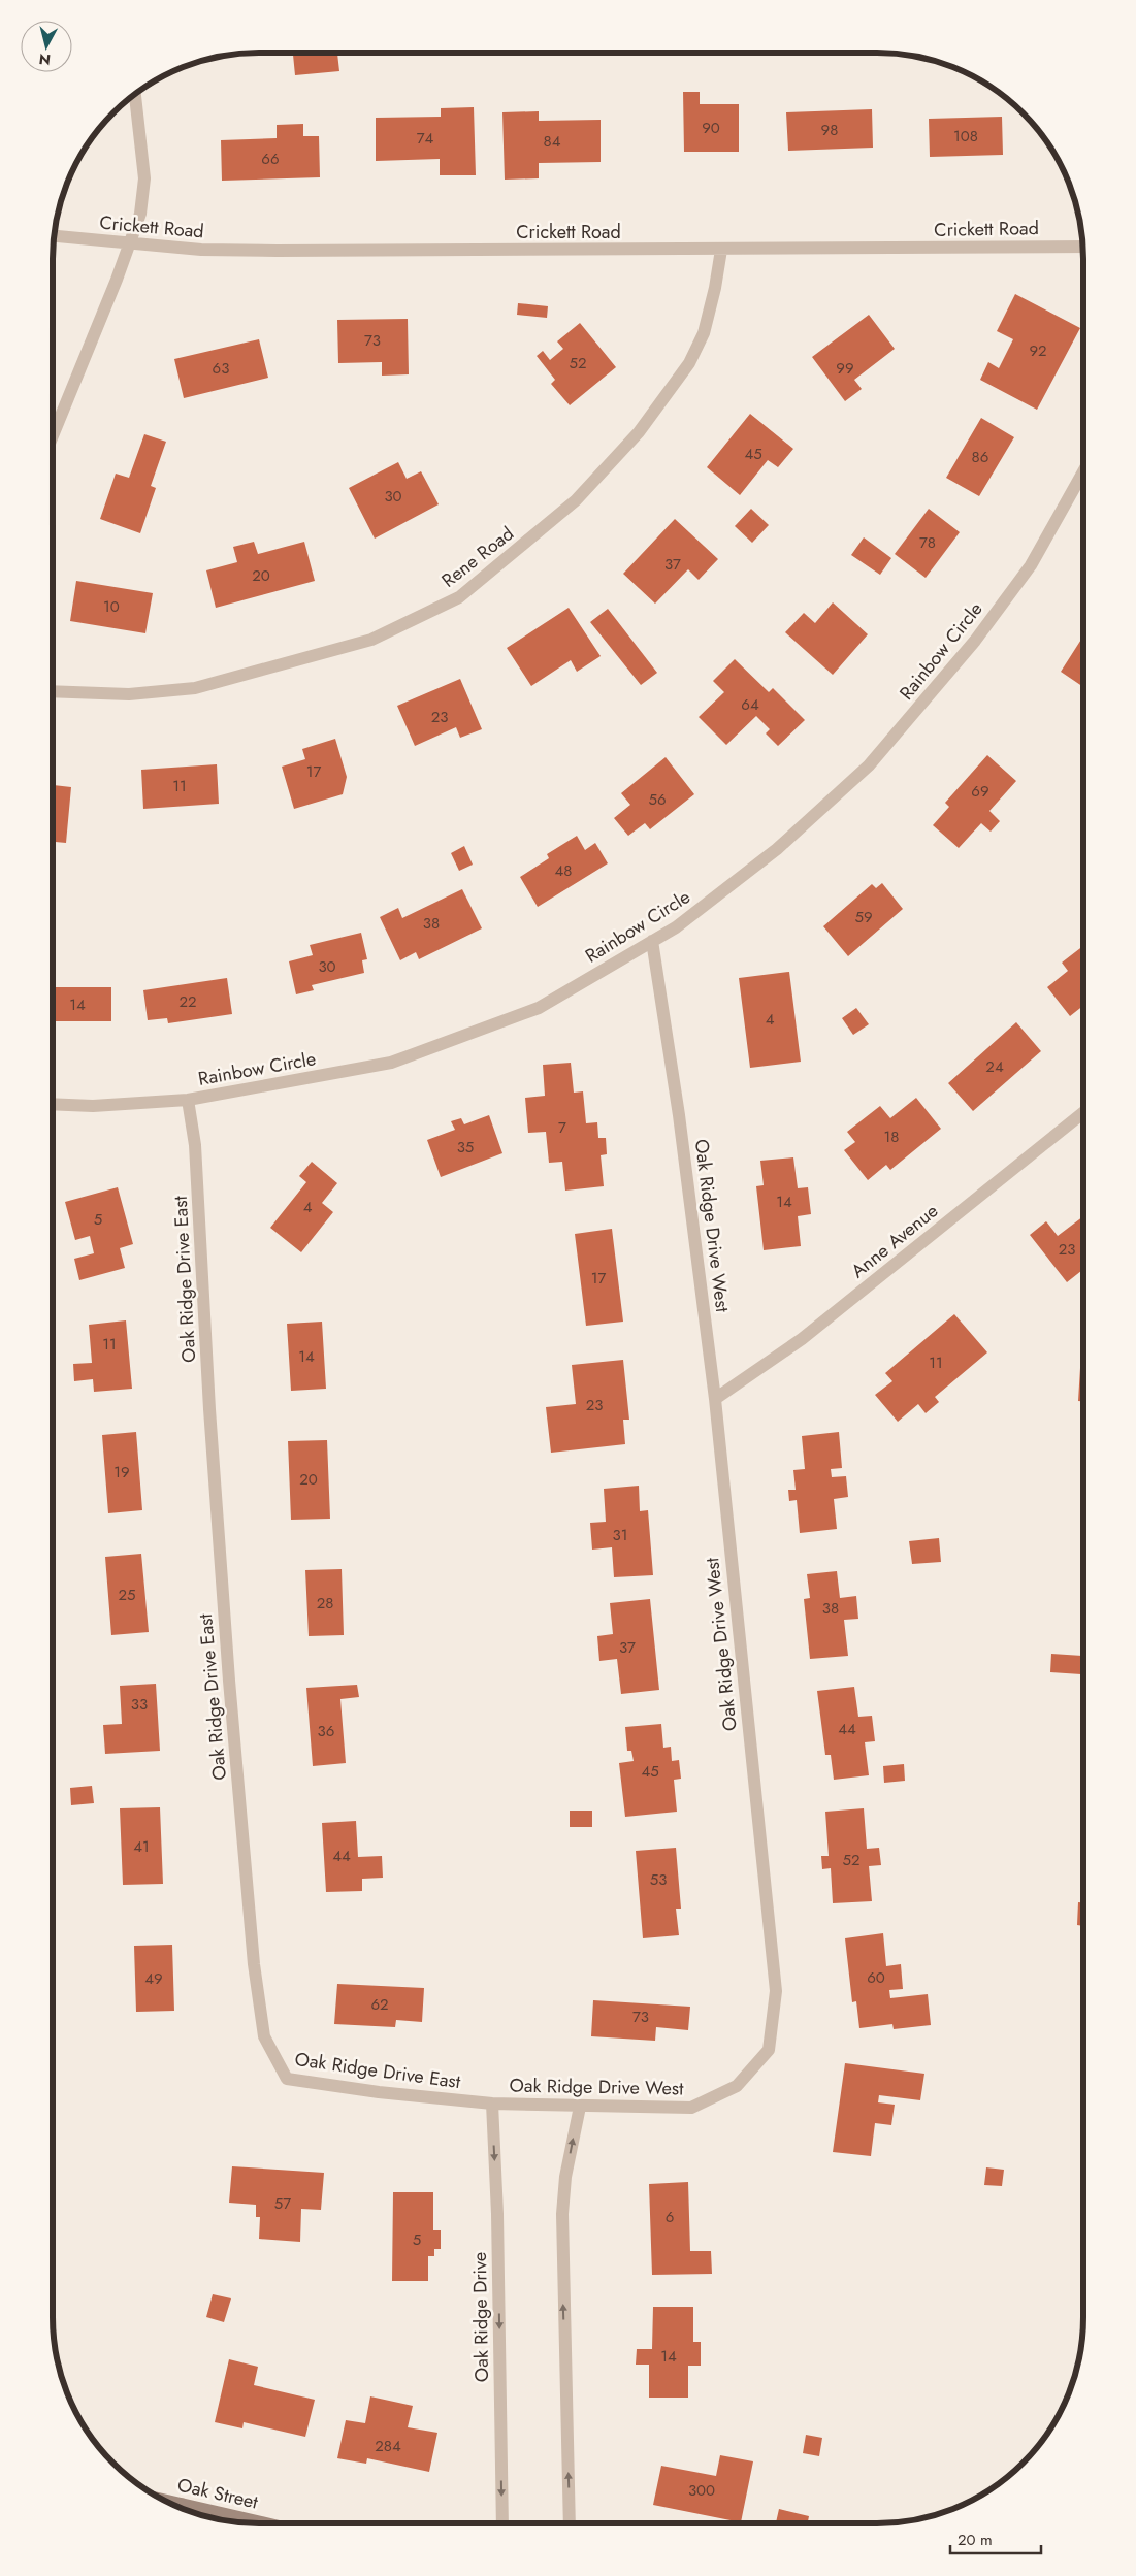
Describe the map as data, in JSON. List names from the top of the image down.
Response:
{
  "streets": {
    "main road": ["Oak Street"],
    "street": [
      "Crickett Road",
      "Rene Road",
      "Rainbow Circle",
      "Oak Ridge Drive West",
      "Anne Avenue",
      "Oak Ridge Drive East",
      "Oak Ridge Drive"
    ]
  },
  "crossings": [
    ["Crickett Road", "Rene Road"],
    ["Rainbow Circle", "Oak Ridge Drive West"],
    ["Rainbow Circle", "Oak Ridge Drive East"],
    ["Oak Ridge Drive West", "Anne Avenue"],
    ["Oak Ridge Drive West", "Oak Ridge Drive East"],
    ["Oak Ridge Drive West", "Oak Ridge Drive"],
    ["Oak Ridge Drive East", "Oak Ridge Drive"]
  ],
  "house_numbers": [
    "90",
    "98",
    "108",
    "74",
    "84",
    "66",
    "73",
    "92",
    "52",
    "63",
    "99",
    "45",
    "86",
    "30",
    "78",
    "37",
    "20",
    "10",
    "64",
    "23",
    "17",
    "11",
    "69",
    "56",
    "48",
    "59",
    "38",
    "30",
    "22",
    "14",
    "4",
    "24",
    "7",
    "18",
    "35",
    "14",
    "4",
    "5",
    "23",
    "17",
    "11",
    "14",
    "11",
    "23",
    "19",
    "20",
    "31",
    "25",
    "28",
    "38",
    "37",
    "33",
    "44",
    "36",
    "45",
    "41",
    "44",
    "52",
    "53",
    "60",
    "49",
    "62",
    "73",
    "57",
    "6",
    "5",
    "14",
    "284",
    "300"
  ],
  "scale_bar": "20 m",
  "north": "bottom"
}
